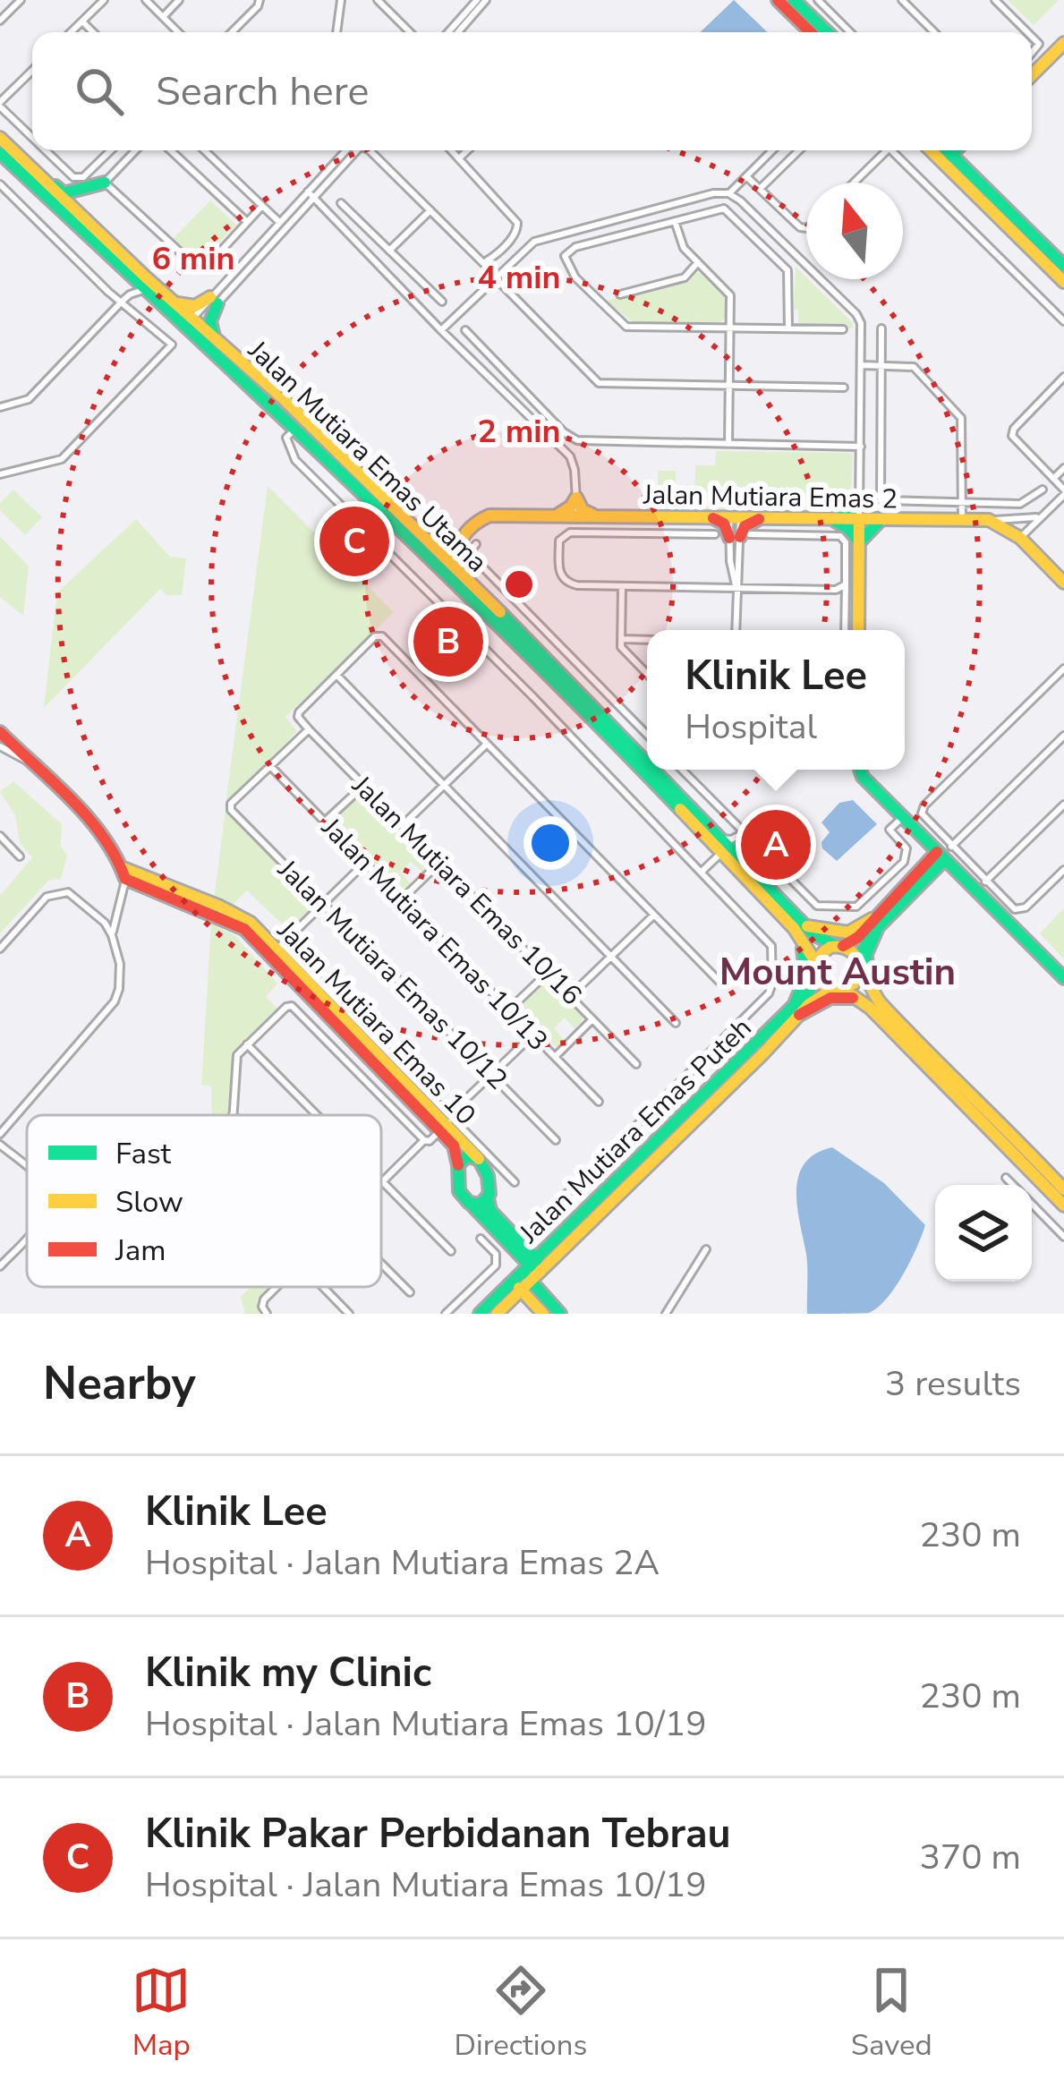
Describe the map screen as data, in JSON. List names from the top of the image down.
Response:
{
  "streets": {
    "street": [
      "Jalan Mutiara Emas Utama",
      "Jalan Mutiara Emas 2",
      "Jalan Mutiara Emas 10/16",
      "Jalan Mutiara Emas 10/13",
      "Jalan Mutiara Emas 10/12",
      "Jalan Mutiara Emas 10",
      "Jalan Mutiara Emas Puteh"
    ]
  },
  "crossings": [
    ["Jalan Mutiara Emas Utama", "Jalan Mutiara Emas 2"],
    ["Jalan Mutiara Emas Utama", "Jalan Mutiara Emas Puteh"],
    ["Jalan Mutiara Emas 10/13", "Jalan Mutiara Emas 10/12"]
  ],
  "districts": ["Mount Austin"],
  "legend": ["Fast", "Slow", "Jam"],
  "north": "top",
  "page": {
    "search": "Search here",
    "pins": ["C", "B", "A"],
    "popup": ["Klinik Lee", "Hospital"],
    "heading": ["Nearby", "3 results"],
    "list": [
      {
        "mark": "A",
        "name": "Klinik Lee",
        "note": "Hospital · Jalan Mutiara Emas 2A",
        "value": "230 m"
      },
      {
        "mark": "B",
        "name": "Klinik my Clinic",
        "note": "Hospital · Jalan Mutiara Emas 10/19",
        "value": "230 m"
      },
      {
        "mark": "C",
        "name": "Klinik Pakar Perbidanan Tebrau",
        "note": "Hospital · Jalan Mutiara Emas 10/19",
        "value": "370 m"
      }
    ],
    "nav": ["Map", "Directions", "Saved"]
  },
  "rings": ["6 min", "4 min", "2 min"]
}
